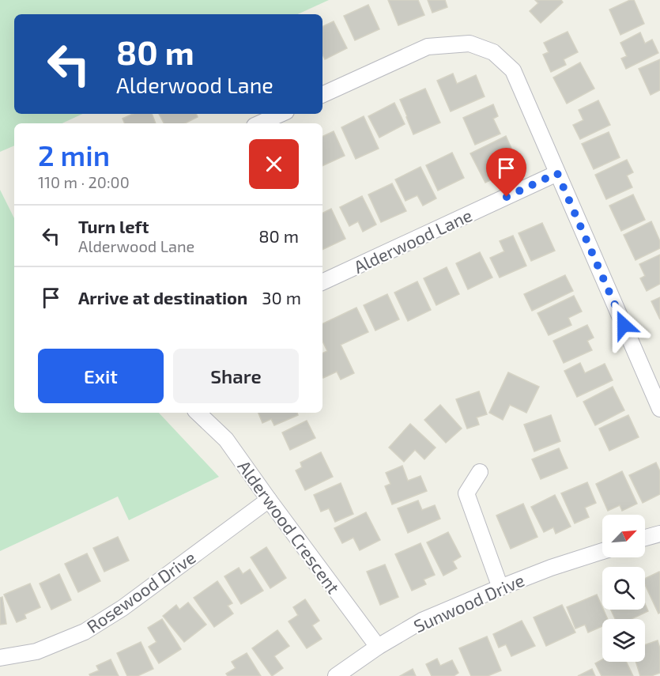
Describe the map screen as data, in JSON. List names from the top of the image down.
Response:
{
  "streets": {
    "street": [
      "Alderwood Lane",
      "Alderwood Crescent",
      "Rosewood Drive",
      "Sunwood Drive"
    ]
  },
  "crossings": [
    ["Alderwood Crescent", "Rosewood Drive"],
    ["Alderwood Crescent", "Sunwood Drive"]
  ],
  "north": "top right",
  "page": {
    "turn": ["80 m", "Alderwood Lane"],
    "heading": ["2 min", "110 m · 20:00"],
    "list": [
      {
        "name": "Turn left",
        "note": "Alderwood Lane",
        "value": "80 m"
      },
      {
        "name": "Arrive at destination",
        "value": "30 m"
      }
    ],
    "buttons": ["Exit", "Share"]
  }
}
